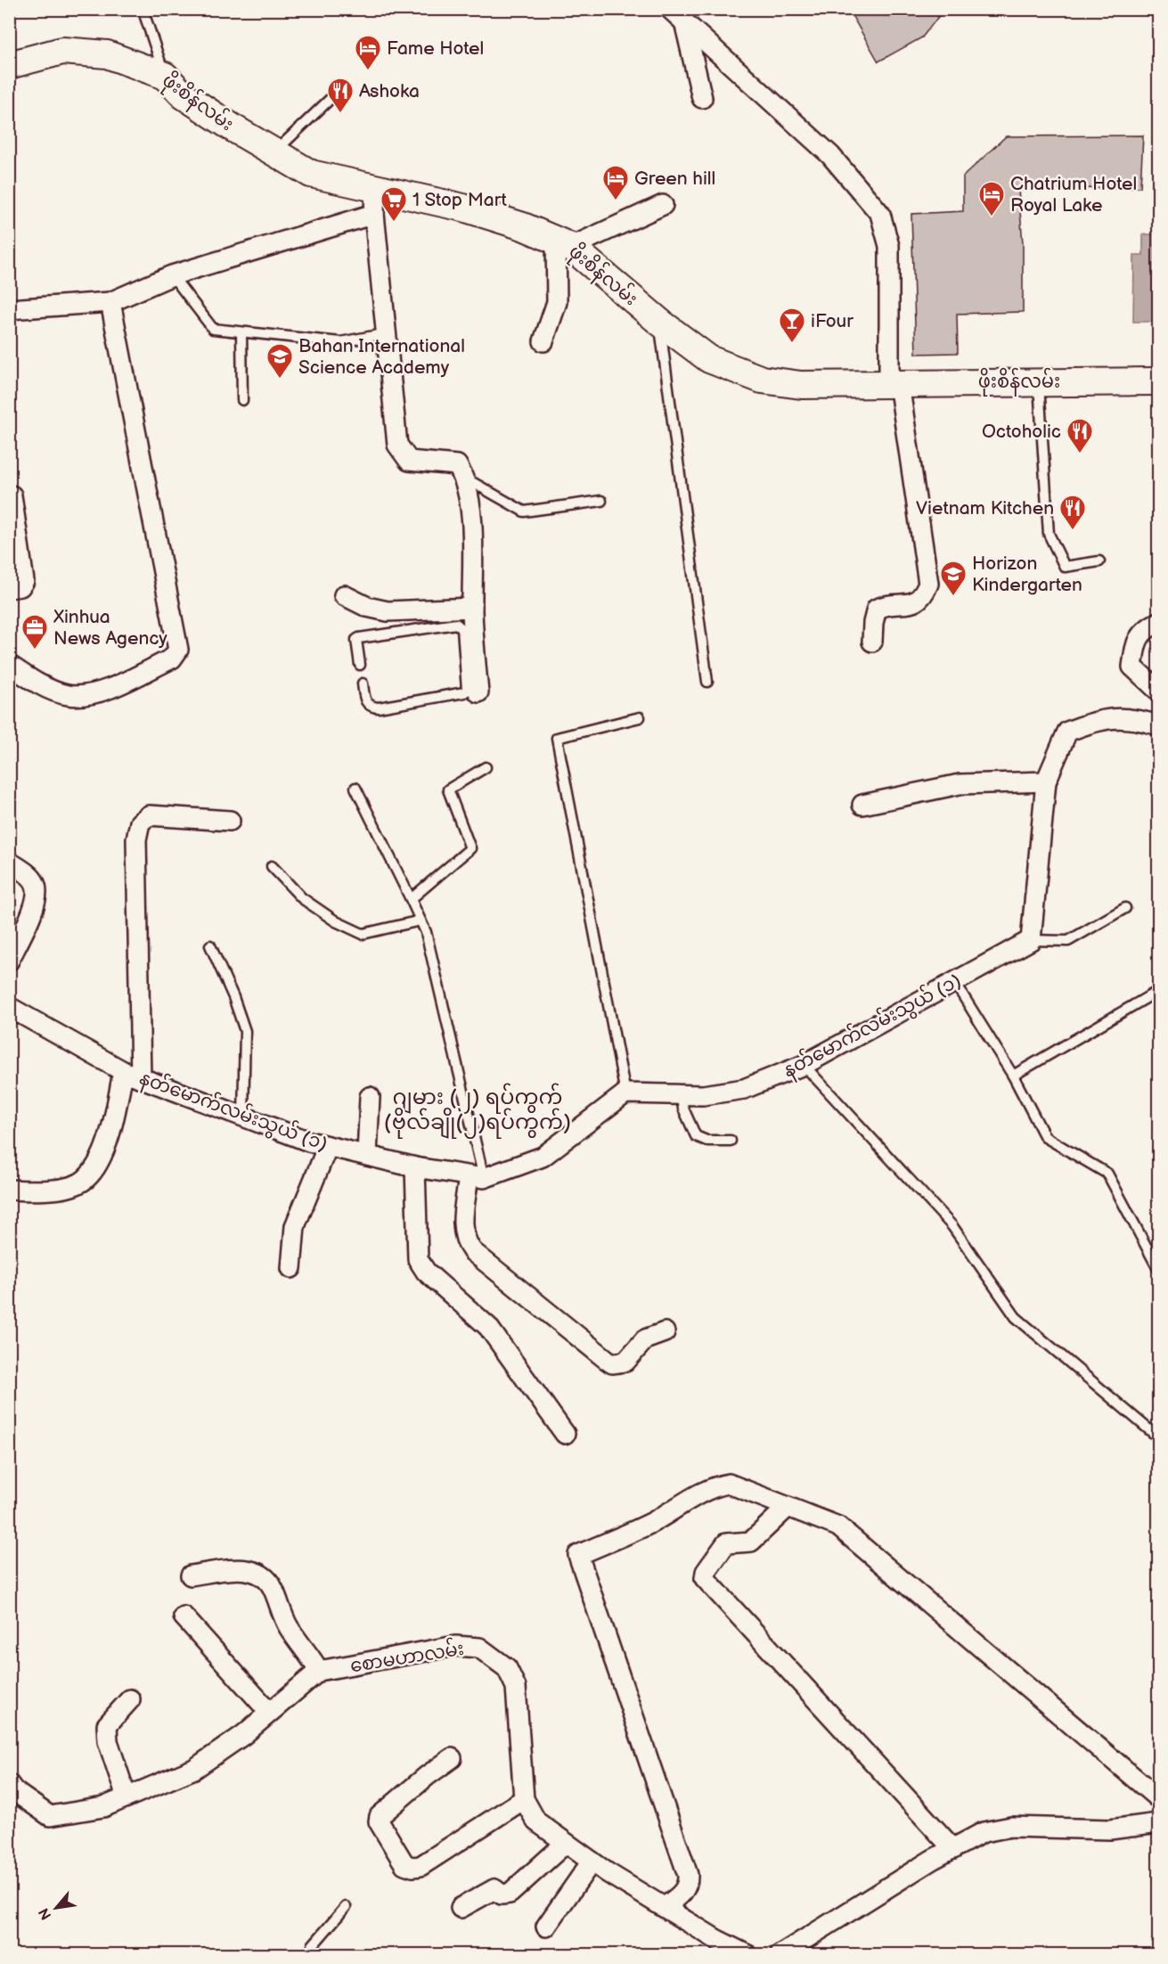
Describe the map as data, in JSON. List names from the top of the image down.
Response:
{
  "streets": {
    "main road": ["ဖိုးစိန်လမ်း"],
    "street": ["နတ်မောက်လမ်းသွယ် (၁)", "စောမဟာလမ်း"]
  },
  "districts": ["ဂျမား (၂) ရပ်ကွက် (ဗိုလ်ချို(၂)ရပ်ကွက်)"],
  "places": {
    "hotel": ["Fame Hotel", "Green hill", "Chatrium Hotel Royal Lake"],
    "restaurant": ["Ashoka", "Octoholic", "Vietnam Kitchen"],
    "supermarket": ["1 Stop Mart"],
    "bar": ["iFour"],
    "school or university": ["Bahan International Science Academy", "Horizon Kindergarten"],
    "office": ["Xinhua News Agency"]
  },
  "north": "bottom left"
}
